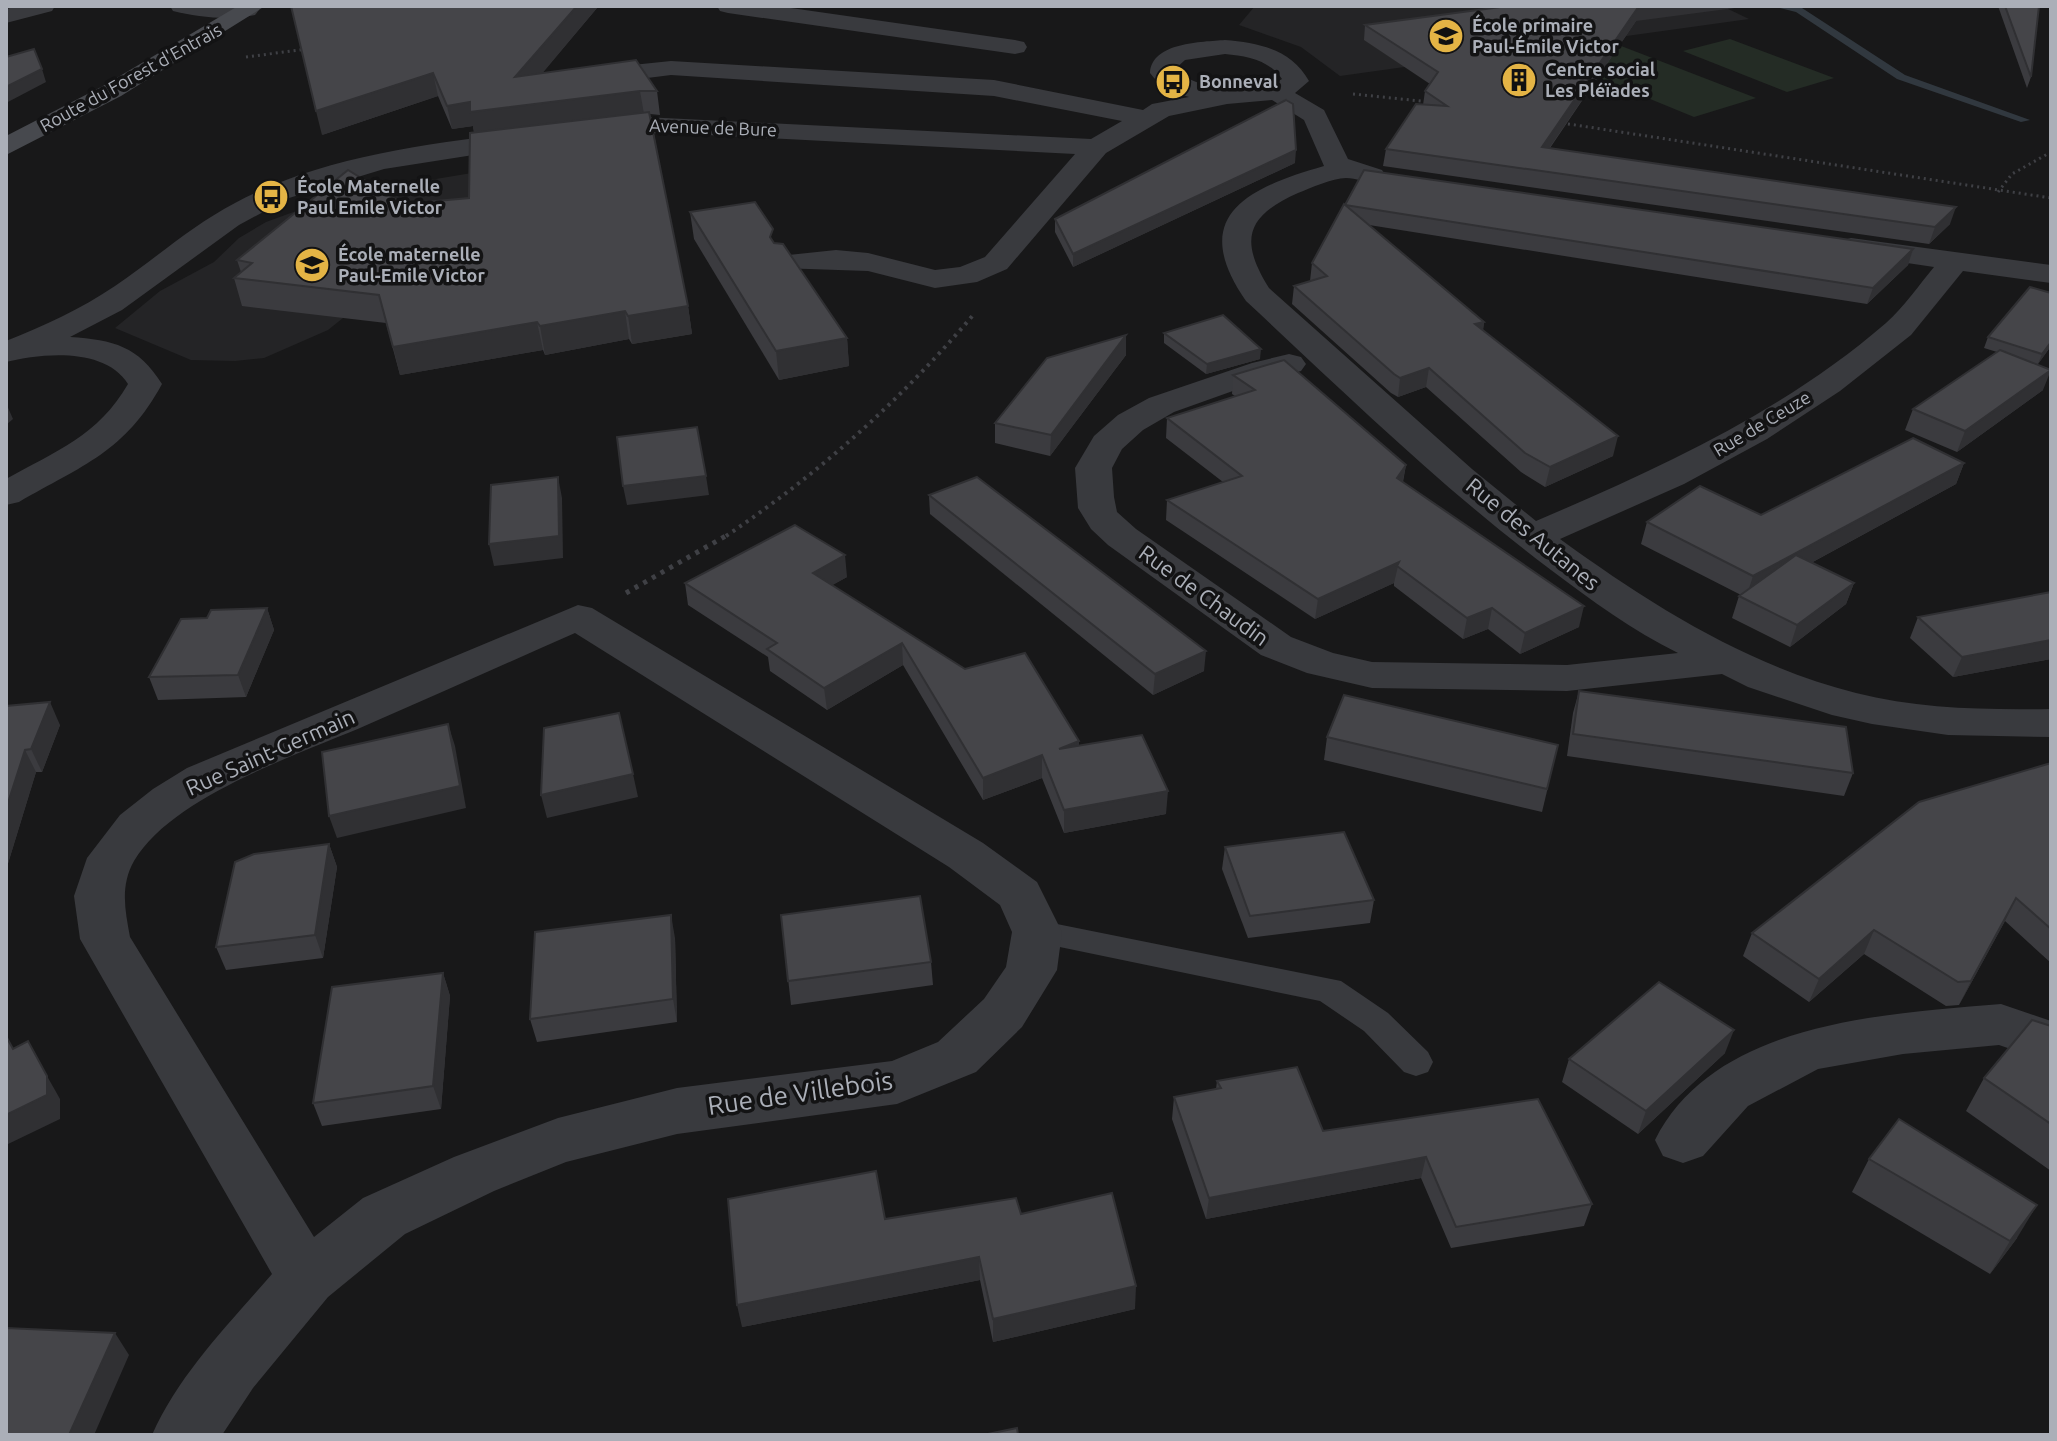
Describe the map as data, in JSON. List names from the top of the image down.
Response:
{
  "streets": {
    "street": [
      "Route du Forest d'Entrais",
      "Avenue de Bure",
      "Rue de Ceuze",
      "Rue des Autanes",
      "Rue de Chaudin",
      "Rue Saint-Germain",
      "Rue de Villebois"
    ]
  },
  "crossings": [
    ["Rue de Ceuze", "Rue des Autanes"],
    ["Rue des Autanes", "Rue de Chaudin"],
    ["Rue Saint-Germain", "Rue de Villebois"]
  ],
  "places": {
    "school or university": ["École primaire Paul-Émile Victor", "École maternelle Paul-Emile Victor"],
    "building": ["Centre social Les Pléïades"],
    "bus stop": ["Bonneval", "École Maternelle Paul Emile Victor"]
  }
}
